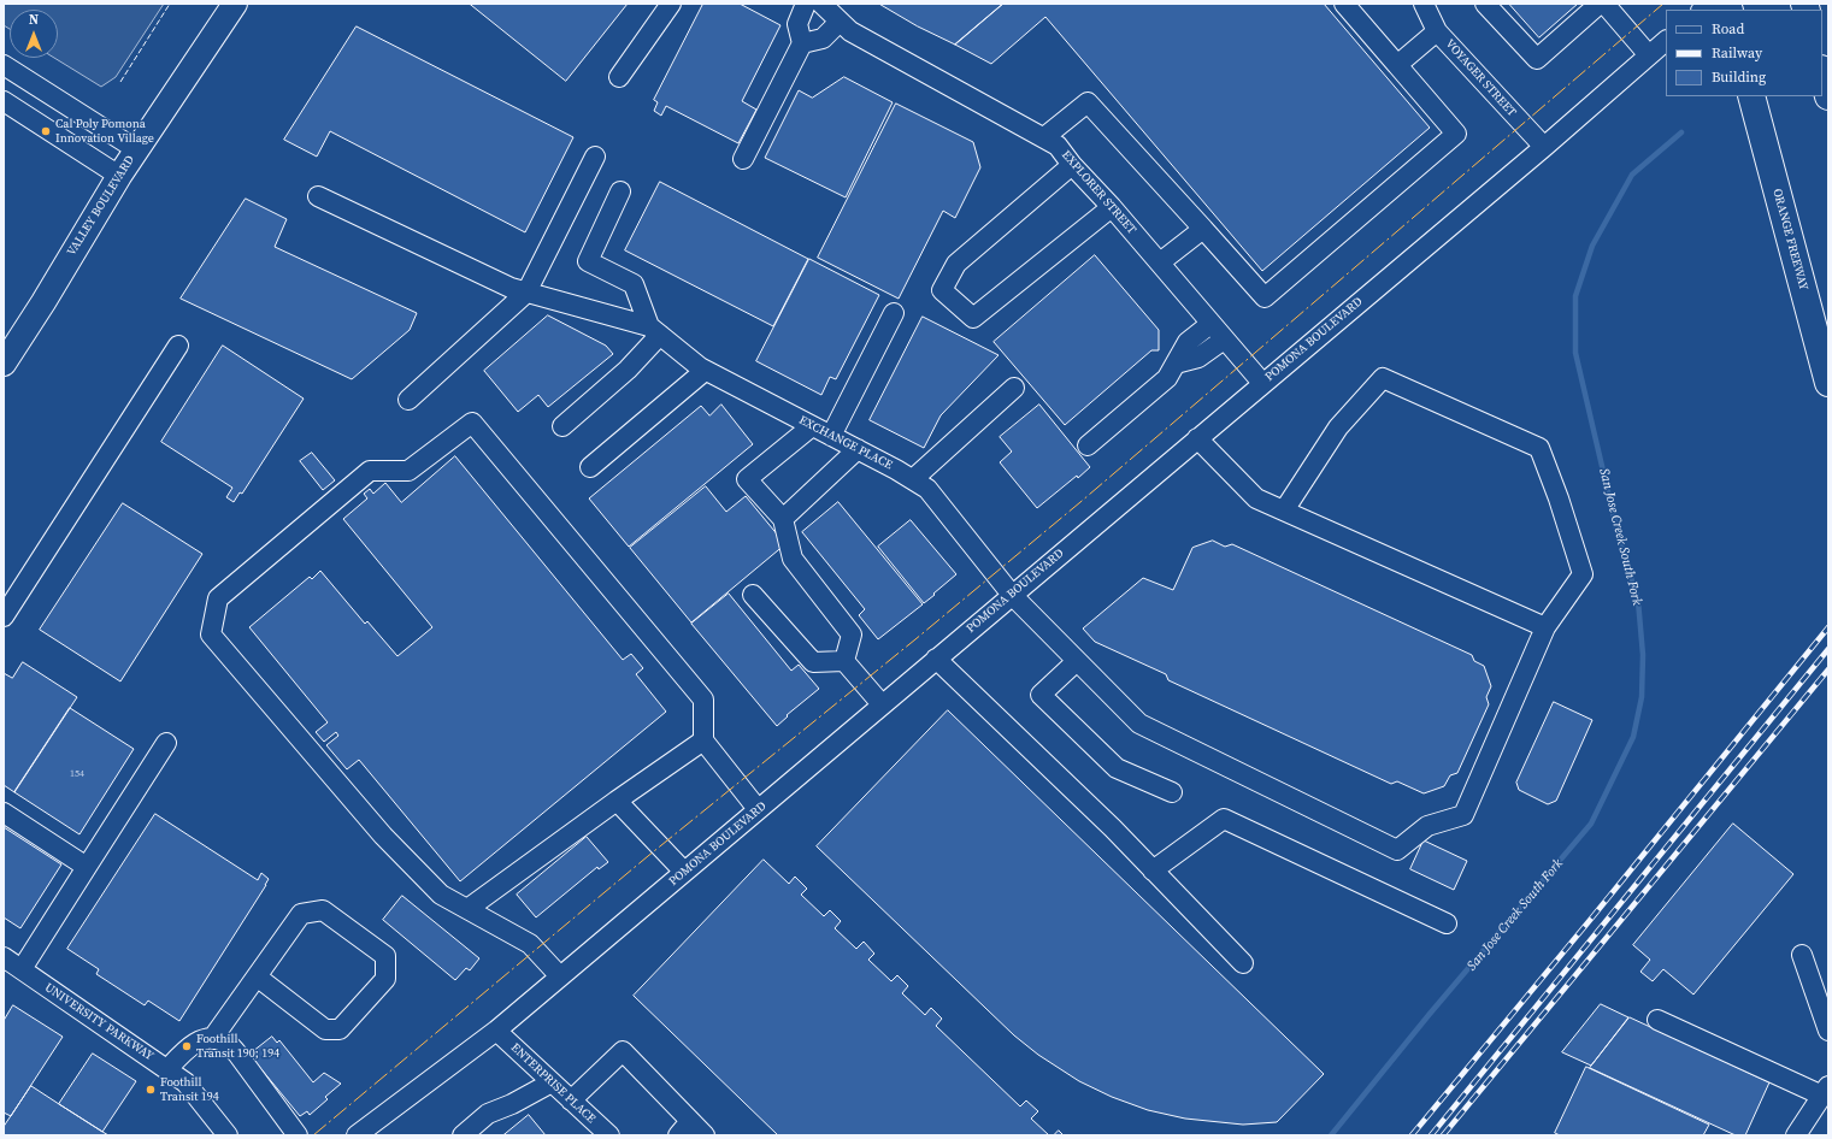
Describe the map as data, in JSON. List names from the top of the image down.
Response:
{
  "streets": {
    "highway": ["ORANGE FREEWAY"],
    "main road": ["VALLEY BOULEVARD"],
    "street": [
      "VOYAGER STREET",
      "EXPLORER STREET",
      "POMONA BOULEVARD",
      "EXCHANGE PLACE",
      "UNIVERSITY PARKWAY",
      "ENTERPRISE PLACE"
    ]
  },
  "crossings": [
    ["VOYAGER STREET", "POMONA BOULEVARD"],
    ["EXPLORER STREET", "POMONA BOULEVARD"],
    ["POMONA BOULEVARD", "EXCHANGE PLACE"],
    ["POMONA BOULEVARD", "ENTERPRISE PLACE"]
  ],
  "water": ["San Jose Creek South Fork"],
  "places": ["Cal Poly Pomona Innovation Village", "Foothill Transit 190; 194", "Foothill Transit 194"],
  "house_numbers": ["154"],
  "legend": ["Road", "Railway", "Building"],
  "north": "top"
}
